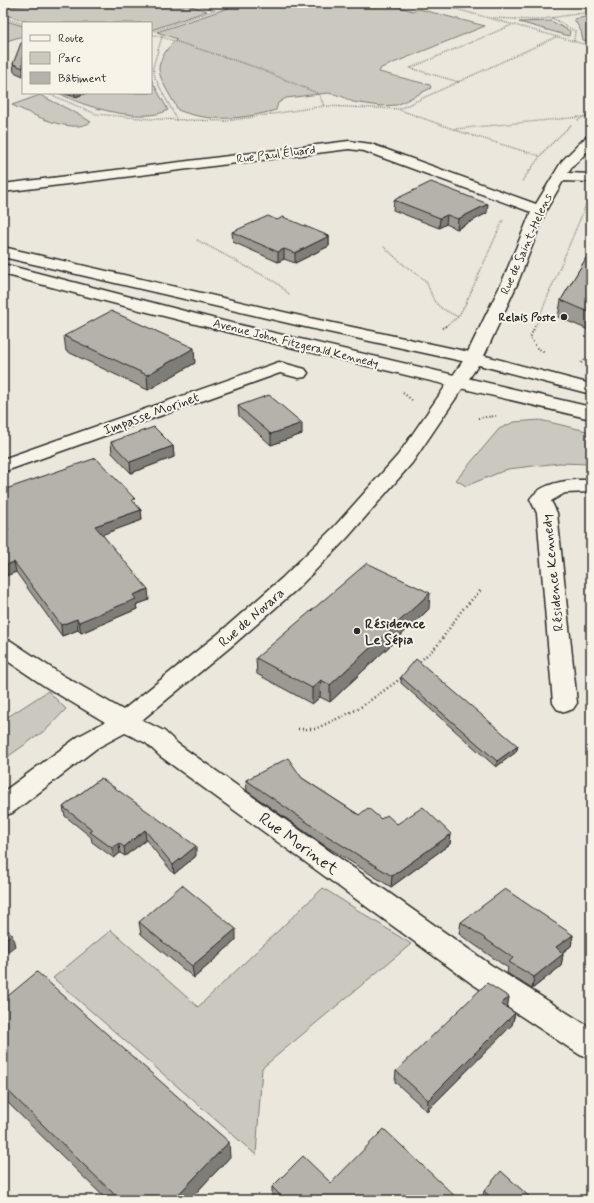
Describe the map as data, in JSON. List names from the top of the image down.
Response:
{
  "streets": {
    "street": [
      "Rue Paul Éluard",
      "Rue de Saint-Helens",
      "Avenue John Fitzgerald Kennedy",
      "Impasse Morinet",
      "Résidence Kennedy",
      "Rue de Novara",
      "Rue Morinet"
    ]
  },
  "crossings": [
    ["Rue Paul Éluard", "Rue de Saint-Helens"],
    ["Rue de Saint-Helens", "Avenue John Fitzgerald Kennedy"],
    ["Rue de Saint-Helens", "Rue de Novara"],
    ["Avenue John Fitzgerald Kennedy", "Rue de Novara"],
    ["Rue de Novara", "Rue Morinet"]
  ],
  "places": ["Relais Poste", "Résidence Le Sépia"],
  "legend": ["Route", "Parc", "Bâtiment"]
}
